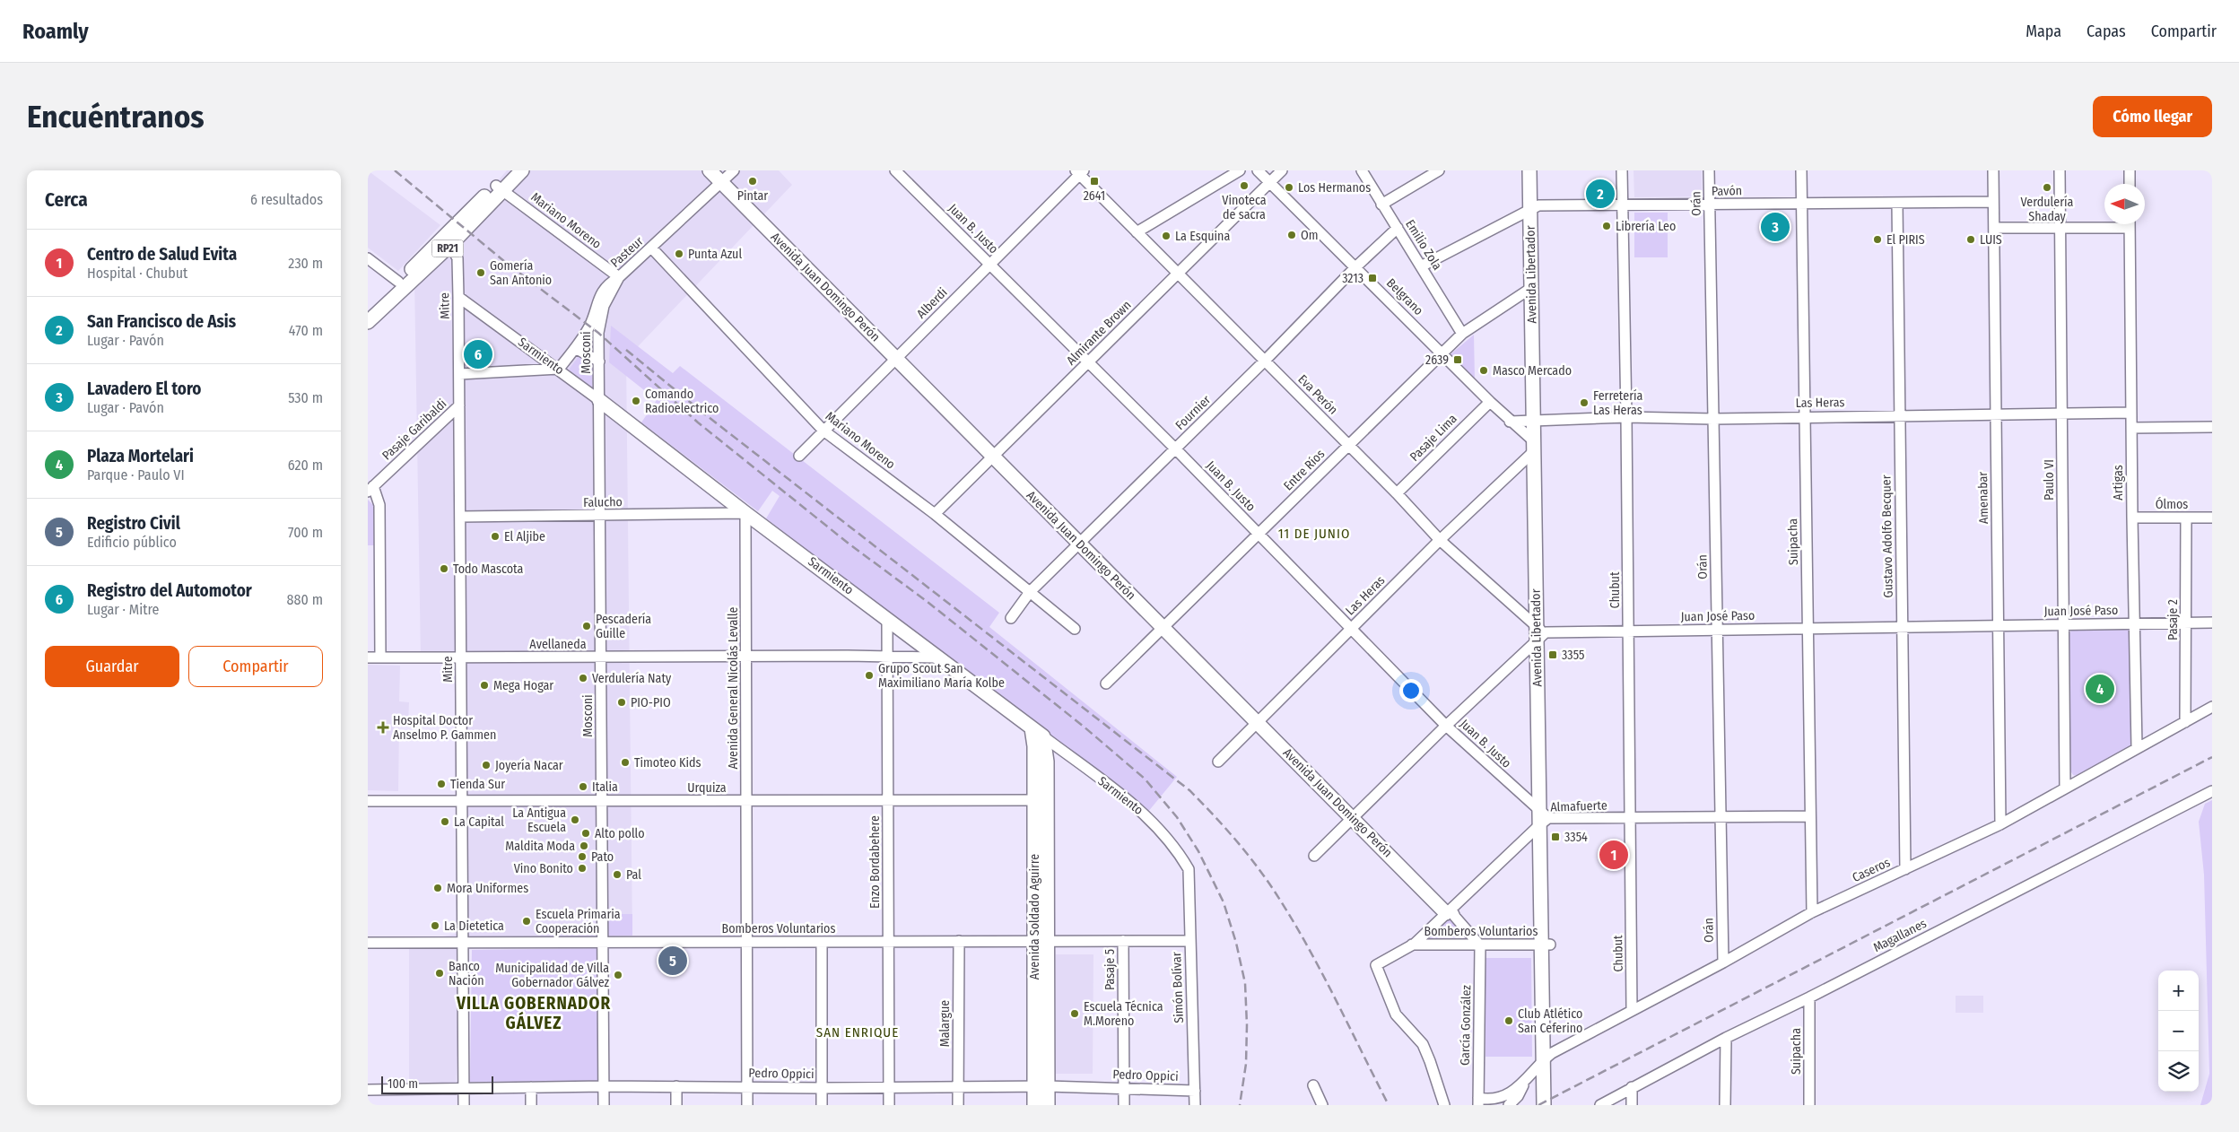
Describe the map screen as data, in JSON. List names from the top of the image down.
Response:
{
  "streets": {
    "main road": [
      "RP21",
      "Avenida Libertador",
      "Avenida Juan Domingo Perón",
      "Sarmiento",
      "Avenida Soldado Aguirre"
    ],
    "street": [
      "Pavón",
      "Orán",
      "Mariano Moreno",
      "Juan B. Justo",
      "Emilio Zola",
      "Pasteur",
      "Belgrano",
      "Alberdi",
      "Mitre",
      "Almirante Brown",
      "Mosconi",
      "Eva Perón",
      "Las Heras",
      "Fournier",
      "Pasaje Garibaldi",
      "Pasaje Lima",
      "Entre Ríos",
      "Paulo VI",
      "Artigas",
      "Amenabar",
      "Falucho",
      "Ólmos",
      "Gustavo Adolfo Becquer",
      "Suipacha",
      "Chubut",
      "Juan José Paso",
      "Pasaje 2",
      "Avellaneda",
      "Avenida General Nicolás Levalle",
      "Urquiza",
      "Almafuerte",
      "Enzo Bordabehere",
      "Caseros",
      "Bomberos Voluntarios",
      "Magallanes",
      "Pasaje 5",
      "Simón Bolívar",
      "Malargue",
      "García González",
      "Pedro Oppici"
    ]
  },
  "crossings": [
    ["Pavón", "Orán"],
    ["Pavón", "Emilio Zola"],
    ["Pavón", "Avenida Libertador"],
    ["Pavón", "Amenabar"],
    ["Pavón", "Gustavo Adolfo Becquer"],
    ["Pavón", "Suipacha"],
    ["Pavón", "Chubut"],
    ["Orán", "Las Heras"],
    ["Orán", "Juan José Paso"],
    ["Orán", "Almafuerte"],
    ["Orán", "Caseros"],
    ["Mariano Moreno", "RP21"],
    ["Mariano Moreno", "Pasteur"],
    ["Mariano Moreno", "Alberdi"],
    ["Mariano Moreno", "Almirante Brown"],
    ["Mariano Moreno", "Mosconi"],
    ["Mariano Moreno", "Fournier"],
    ["Juan B. Justo", "Avenida Libertador"],
    ["Juan B. Justo", "Alberdi"],
    ["Juan B. Justo", "Almirante Brown"],
    ["Juan B. Justo", "Las Heras"],
    ["Juan B. Justo", "Fournier"],
    ["Juan B. Justo", "Entre Ríos"],
    ["Juan B. Justo", "Almafuerte"],
    ["Emilio Zola", "Fournier"],
    ["Emilio Zola", "Entre Ríos"],
    ["RP21", "Mitre"],
    ["Pasteur", "Avenida Juan Domingo Perón"],
    ["Pasteur", "Mosconi"],
    ["Pasteur", "Sarmiento"],
    ["Avenida Libertador", "Belgrano"],
    ["Avenida Libertador", "Eva Perón"],
    ["Avenida Libertador", "Las Heras"],
    ["Avenida Libertador", "Entre Ríos"],
    ["Avenida Libertador", "Juan José Paso"],
    ["Avenida Libertador", "Almafuerte"],
    ["Avenida Libertador", "Caseros"],
    ["Avenida Libertador", "Bomberos Voluntarios"],
    ["Avenida Juan Domingo Perón", "Alberdi"],
    ["Avenida Juan Domingo Perón", "Almirante Brown"],
    ["Avenida Juan Domingo Perón", "Las Heras"],
    ["Avenida Juan Domingo Perón", "Fournier"],
    ["Avenida Juan Domingo Perón", "Entre Ríos"],
    ["Avenida Juan Domingo Perón", "Almafuerte"],
    ["Avenida Juan Domingo Perón", "Bomberos Voluntarios"],
    ["Avenida Juan Domingo Perón", "García González"],
    ["Belgrano", "Almirante Brown"],
    ["Belgrano", "Las Heras"],
    ["Belgrano", "Fournier"],
    ["Belgrano", "Pasaje Lima"],
    ["Belgrano", "Entre Ríos"],
    ["Alberdi", "Eva Perón"],
    ["Mitre", "Sarmiento"],
    ["Mitre", "Pasaje Garibaldi"],
    ["Mitre", "Falucho"],
    ["Mitre", "Avellaneda"],
    ["Mitre", "Urquiza"],
    ["Mitre", "Bomberos Voluntarios"],
    ["Mitre", "Pedro Oppici"],
    ["Almirante Brown", "Eva Perón"],
    ["Mosconi", "Sarmiento"],
    ["Mosconi", "Falucho"],
    ["Mosconi", "Avellaneda"],
    ["Mosconi", "Urquiza"],
    ["Mosconi", "Bomberos Voluntarios"],
    ["Mosconi", "Pedro Oppici"],
    ["Sarmiento", "Falucho"],
    ["Sarmiento", "Avellaneda"],
    ["Sarmiento", "Avenida General Nicolás Levalle"],
    ["Sarmiento", "Enzo Bordabehere"],
    ["Sarmiento", "Avenida Soldado Aguirre"],
    ["Sarmiento", "Simón Bolívar"],
    ["Eva Perón", "Las Heras"],
    ["Eva Perón", "Fournier"],
    ["Eva Perón", "Pasaje Lima"],
    ["Eva Perón", "Entre Ríos"],
    ["Eva Perón", "Juan José Paso"],
    ["Las Heras", "Paulo VI"],
    ["Las Heras", "Artigas"],
    ["Las Heras", "Amenabar"],
    ["Las Heras", "Gustavo Adolfo Becquer"],
    ["Las Heras", "Suipacha"],
    ["Las Heras", "Chubut"],
    ["Paulo VI", "Juan José Paso"],
    ["Paulo VI", "Caseros"],
    ["Artigas", "Ólmos"],
    ["Artigas", "Juan José Paso"],
    ["Artigas", "Caseros"],
    ["Amenabar", "Juan José Paso"],
    ["Amenabar", "Caseros"],
    ["Falucho", "Avenida General Nicolás Levalle"],
    ["Ólmos", "Pasaje 2"],
    ["Gustavo Adolfo Becquer", "Juan José Paso"],
    ["Gustavo Adolfo Becquer", "Caseros"],
    ["Suipacha", "Juan José Paso"],
    ["Suipacha", "Almafuerte"],
    ["Suipacha", "Caseros"],
    ["Suipacha", "Magallanes"],
    ["Chubut", "Juan José Paso"],
    ["Chubut", "Almafuerte"],
    ["Chubut", "Caseros"],
    ["Juan José Paso", "Pasaje 2"],
    ["Pasaje 2", "Caseros"],
    ["Avellaneda", "Avenida General Nicolás Levalle"],
    ["Avellaneda", "Enzo Bordabehere"],
    ["Avenida General Nicolás Levalle", "Urquiza"],
    ["Avenida General Nicolás Levalle", "Bomberos Voluntarios"],
    ["Avenida General Nicolás Levalle", "Pedro Oppici"],
    ["Urquiza", "Enzo Bordabehere"],
    ["Urquiza", "Avenida Soldado Aguirre"],
    ["Almafuerte", "Bomberos Voluntarios"],
    ["Enzo Bordabehere", "Bomberos Voluntarios"],
    ["Enzo Bordabehere", "Pedro Oppici"],
    ["Avenida Soldado Aguirre", "Bomberos Voluntarios"],
    ["Avenida Soldado Aguirre", "Pedro Oppici"],
    ["Bomberos Voluntarios", "Pasaje 5"],
    ["Bomberos Voluntarios", "Simón Bolívar"],
    ["Bomberos Voluntarios", "Malargue"],
    ["Bomberos Voluntarios", "García González"],
    ["Pasaje 5", "Pedro Oppici"],
    ["Simón Bolívar", "Pedro Oppici"],
    ["Malargue", "Pedro Oppici"]
  ],
  "districts": ["11 DE JUNIO", "VILLA GOBERNADOR GÁLVEZ", "SAN ENRIQUE"],
  "places": {
    "other": [
      "Pintar",
      "Vinoteca de sacra",
      "Los Hermanos",
      "Verdulería Shaday",
      "Librería Leo",
      "Om",
      "La Esquina",
      "El PIRIS",
      "LUIS",
      "Punta Azul",
      "Gomería San Antonio",
      "Masco Mercado",
      "Comando Radioelectrico",
      "Ferretería Las Heras",
      "El Aljibe",
      "Todo Mascota",
      "Pescadería Guille",
      "Grupo Scout San Maximiliano María Kolbe",
      "Verdulería Naty",
      "Mega Hogar",
      "PIO-PIO",
      "Timoteo Kids",
      "Joyería Nacar",
      "Tienda Sur",
      "Italia",
      "La Antigua Escuela",
      "La Capital",
      "Alto pollo",
      "Maldita Moda",
      "Pato",
      "Vino Bonito",
      "Pal",
      "Mora Uniformes",
      "Escuela Primaria Cooperación",
      "La Dietetica",
      "Banco Nación",
      "Municipalidad de Villa Gobernador Gálvez",
      "Escuela Técnica M.Moreno",
      "Club Atlético San Ceferino"
    ],
    "transit": [
      "2641",
      "3213",
      "2639",
      "3355",
      "3354"
    ],
    "health": ["Hospital Doctor Anselmo P. Gammen"]
  },
  "scale_bar": "100 m",
  "north": "left",
  "page": {
    "header": "Roamly",
    "nav": ["Mapa", "Capas", "Compartir"],
    "buttons": [
      "Cómo llegar",
      ["Guardar", "Compartir"]
    ],
    "title": "Encuéntranos",
    "heading": ["Cerca", "6 resultados"],
    "pins": [
      "2",
      "3",
      "6",
      "4",
      "1",
      "5"
    ],
    "list": [
      {
        "mark": "1",
        "name": "Centro de Salud Evita",
        "note": "Hospital · Chubut",
        "value": "230 m"
      },
      {
        "mark": "2",
        "name": "San Francisco de Asis",
        "note": "Lugar · Pavón",
        "value": "470 m"
      },
      {
        "mark": "3",
        "name": "Lavadero El toro",
        "note": "Lugar · Pavón",
        "value": "530 m"
      },
      {
        "mark": "4",
        "name": "Plaza Mortelari",
        "note": "Parque · Paulo VI",
        "value": "620 m"
      },
      {
        "mark": "5",
        "name": "Registro Civil",
        "note": "Edificio público",
        "value": "700 m"
      },
      {
        "mark": "6",
        "name": "Registro del Automotor",
        "note": "Lugar · Mitre",
        "value": "880 m"
      }
    ],
    "map_buttons": ["+", "−"],
    "scale": "100 m"
  }
}
